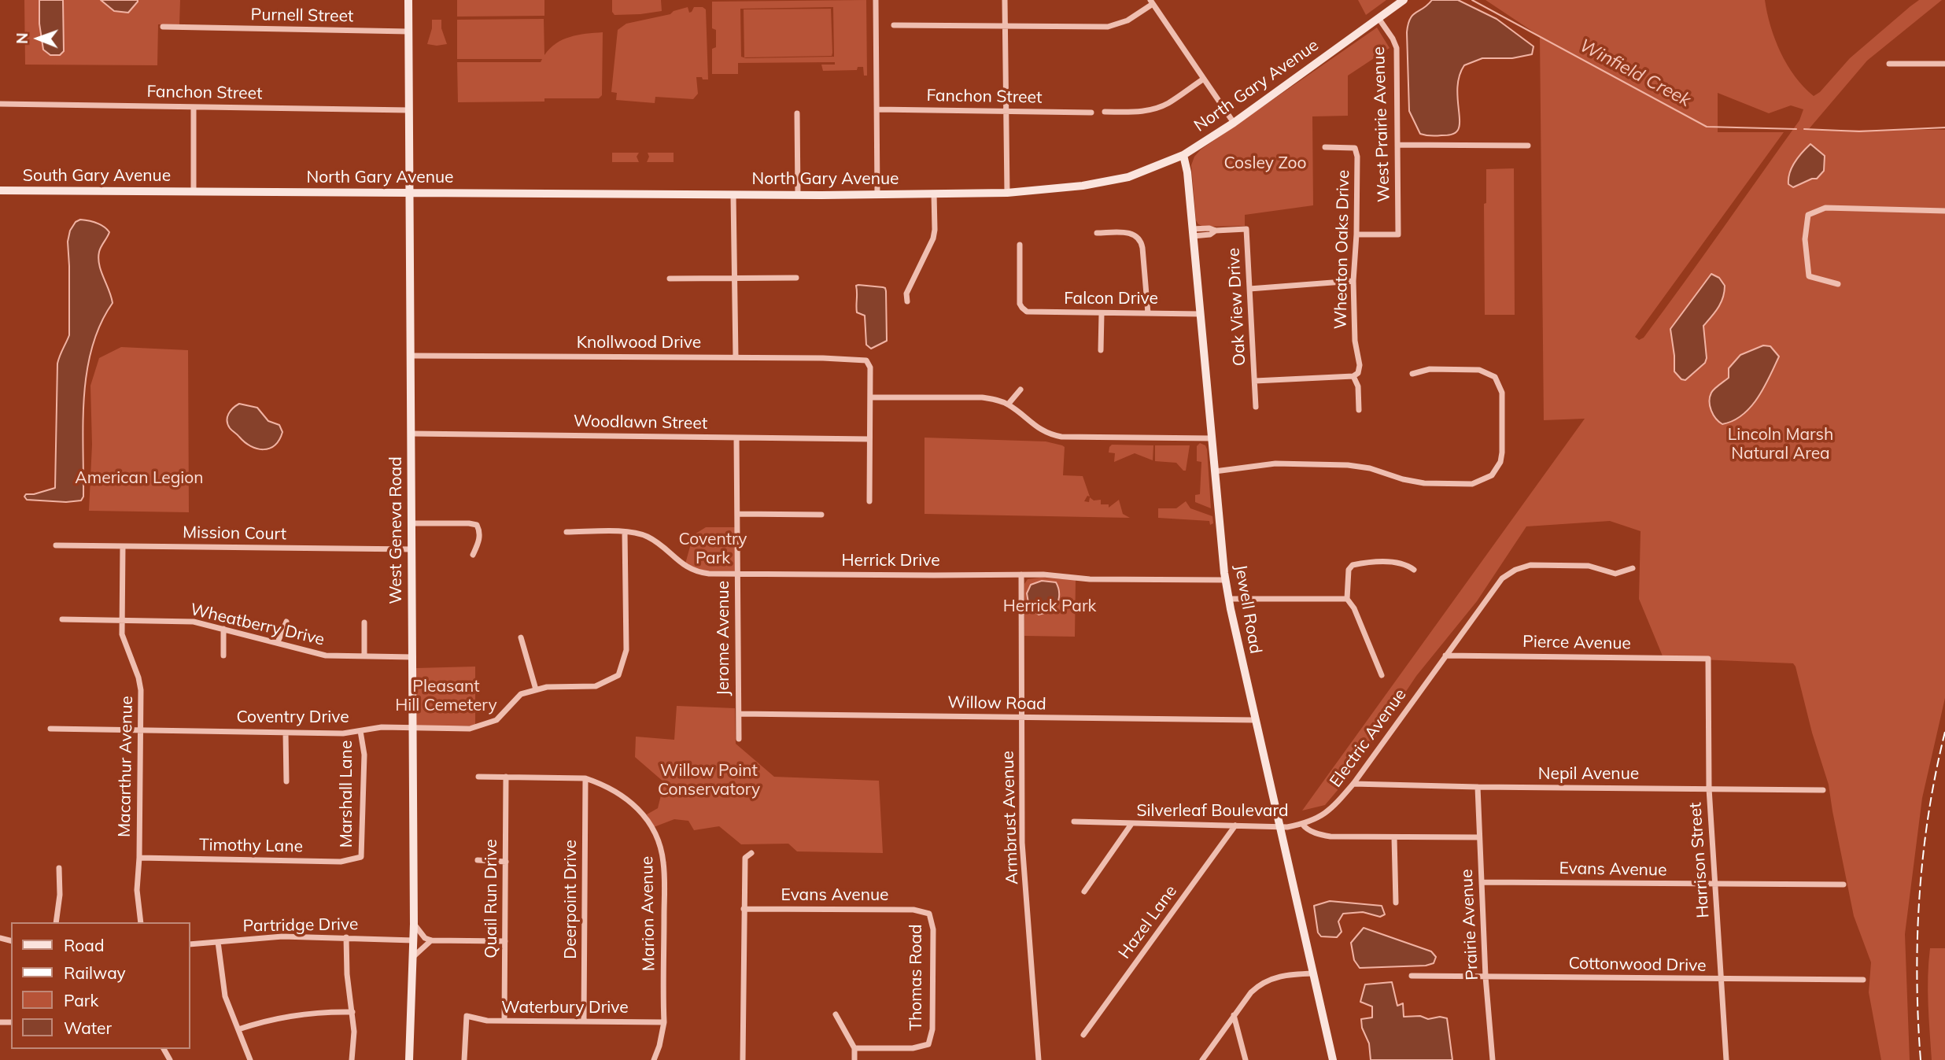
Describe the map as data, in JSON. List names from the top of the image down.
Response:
{
  "streets": {
    "street": [
      "Purnell Street",
      "North Gary Avenue",
      "Fanchon Street",
      "West Prairie Avenue",
      "South Gary Avenue",
      "Wheaton Oaks Drive",
      "Falcon Drive",
      "Oak View Drive",
      "Knollwood Drive",
      "Woodlawn Street",
      "West Geneva Road",
      "Mission Court",
      "Herrick Drive",
      "Jewell Road",
      "Wheatberry Drive",
      "Jerome Avenue",
      "Pierce Avenue",
      "Willow Road",
      "Coventry Drive",
      "Electric Avenue",
      "Macarthur Avenue",
      "Nepil Avenue",
      "Marshall Lane",
      "Silverleaf Boulevard",
      "Armbrust Avenue",
      "Timothy Lane",
      "Harrison Street",
      "Evans Avenue",
      "Quail Run Drive",
      "Deerpoint Drive",
      "Marion Avenue",
      "Hazel Lane",
      "Prairie Avenue",
      "Partridge Drive",
      "Cottonwood Drive",
      "Thomas Road",
      "Waterbury Drive"
    ]
  },
  "crossings": [
    ["Purnell Street", "West Geneva Road"],
    ["North Gary Avenue", "West Prairie Avenue"],
    ["North Gary Avenue", "South Gary Avenue"],
    ["North Gary Avenue", "West Geneva Road"],
    ["North Gary Avenue", "Jewell Road"],
    ["Fanchon Street", "West Geneva Road"],
    ["West Prairie Avenue", "Wheaton Oaks Drive"],
    ["Falcon Drive", "Jewell Road"],
    ["Oak View Drive", "Jewell Road"],
    ["Knollwood Drive", "West Geneva Road"],
    ["Woodlawn Street", "West Geneva Road"],
    ["Woodlawn Street", "Jerome Avenue"],
    ["West Geneva Road", "Mission Court"],
    ["West Geneva Road", "Wheatberry Drive"],
    ["West Geneva Road", "Coventry Drive"],
    ["West Geneva Road", "Partridge Drive"],
    ["Mission Court", "Macarthur Avenue"],
    ["Herrick Drive", "Jewell Road"],
    ["Herrick Drive", "Jerome Avenue"],
    ["Herrick Drive", "Coventry Drive"],
    ["Herrick Drive", "Armbrust Avenue"],
    ["Jewell Road", "Willow Road"],
    ["Jewell Road", "Silverleaf Boulevard"],
    ["Wheatberry Drive", "Macarthur Avenue"],
    ["Jerome Avenue", "Willow Road"],
    ["Pierce Avenue", "Electric Avenue"],
    ["Pierce Avenue", "Harrison Street"],
    ["Willow Road", "Armbrust Avenue"],
    ["Coventry Drive", "Macarthur Avenue"],
    ["Coventry Drive", "Marshall Lane"],
    ["Electric Avenue", "Nepil Avenue"],
    ["Electric Avenue", "Silverleaf Boulevard"],
    ["Macarthur Avenue", "Timothy Lane"],
    ["Nepil Avenue", "Harrison Street"],
    ["Nepil Avenue", "Prairie Avenue"],
    ["Marshall Lane", "Timothy Lane"],
    ["Silverleaf Boulevard", "Hazel Lane"],
    ["Silverleaf Boulevard", "Prairie Avenue"],
    ["Harrison Street", "Evans Avenue"],
    ["Harrison Street", "Cottonwood Drive"],
    ["Evans Avenue", "Prairie Avenue"],
    ["Evans Avenue", "Thomas Road"],
    ["Quail Run Drive", "Marion Avenue"],
    ["Quail Run Drive", "Waterbury Drive"],
    ["Deerpoint Drive", "Marion Avenue"],
    ["Deerpoint Drive", "Waterbury Drive"],
    ["Marion Avenue", "Waterbury Drive"],
    ["Prairie Avenue", "Cottonwood Drive"]
  ],
  "water": ["Winfield Creek"],
  "parks": [
    "Cosley Zoo",
    "Lincoln Marsh Natural Area",
    "American Legion",
    "Coventry Park",
    "Herrick Park",
    "Pleasant Hill Cemetery",
    "Willow Point Conservatory"
  ],
  "legend": [
    "Road",
    "Railway",
    "Park",
    "Water"
  ],
  "north": "left"
}
